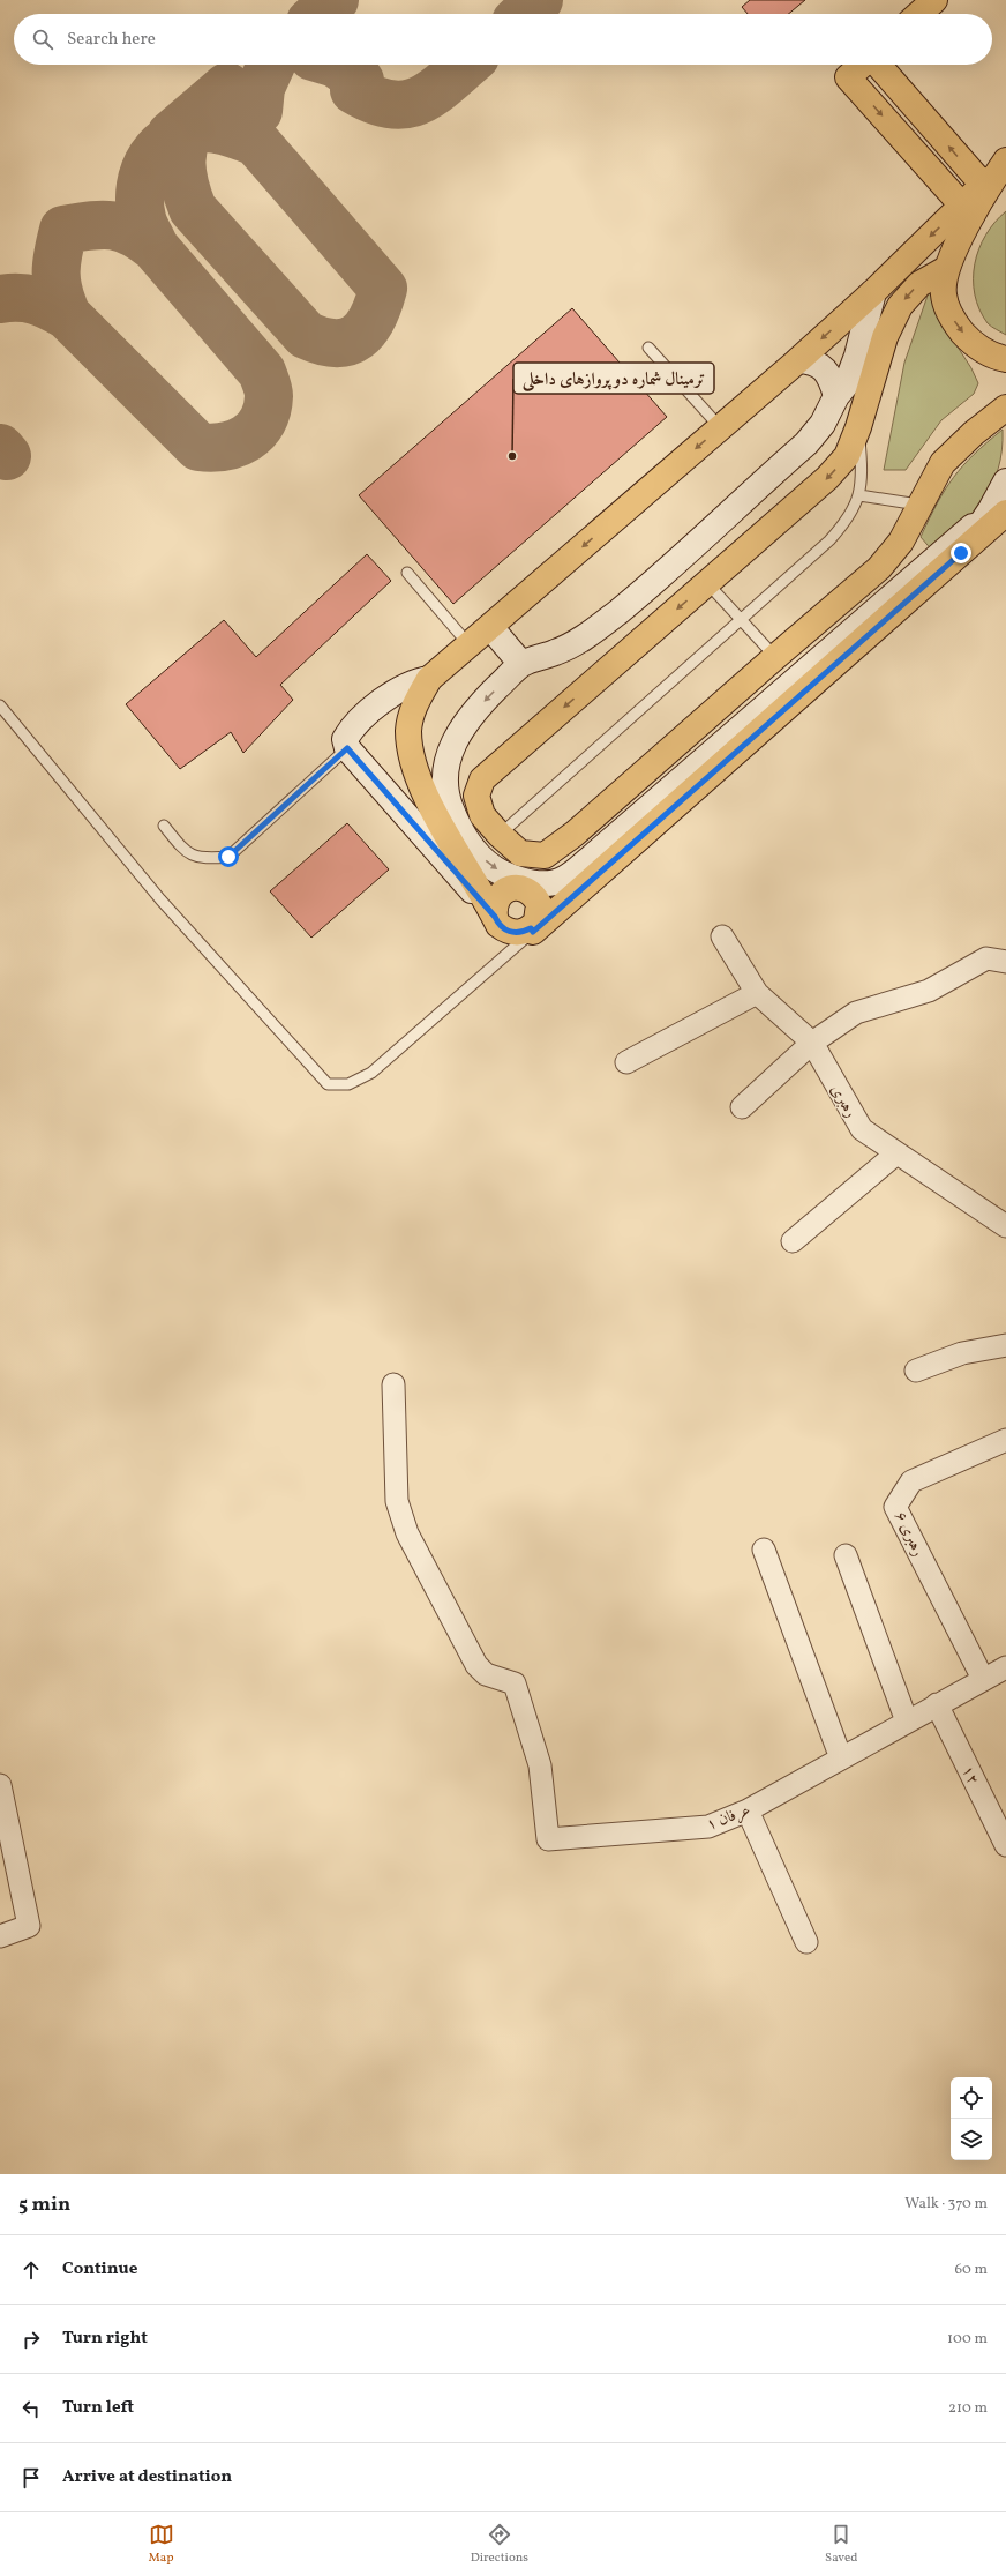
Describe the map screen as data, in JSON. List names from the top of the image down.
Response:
{
  "streets": {
    "street": [
      "رهبری",
      "رهبری ۶",
      "۱۲",
      "عرفان ۱"
    ]
  },
  "crossings": [
    ["رهبری ۶", "عرفان ۱"],
    ["۱۲", "عرفان ۱"]
  ],
  "places": ["ترمینال شماره دو پروازهای داخلی"],
  "page": {
    "search": "Search here",
    "heading": ["5 min", "Walk · 370 m"],
    "list": [
      ["Continue", "60 m"],
      ["Turn right", "100 m"],
      ["Turn left", "210 m"],
      "Arrive at destination"
    ],
    "nav": ["Map", "Directions", "Saved"]
  }
}
